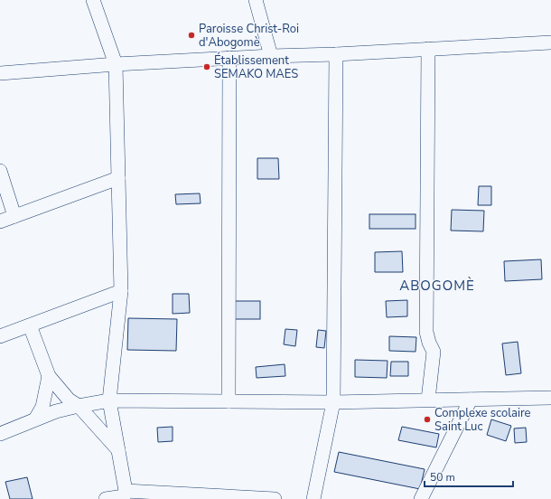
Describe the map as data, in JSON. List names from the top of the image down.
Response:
{
  "districts": ["ABOGOMÈ"],
  "places": ["Paroisse Christ-Roi d'Abogomè", "Établissement SEMAKO MAES", "Complexe scolaire Saint Luc"],
  "scale_bar": "50 m"
}
